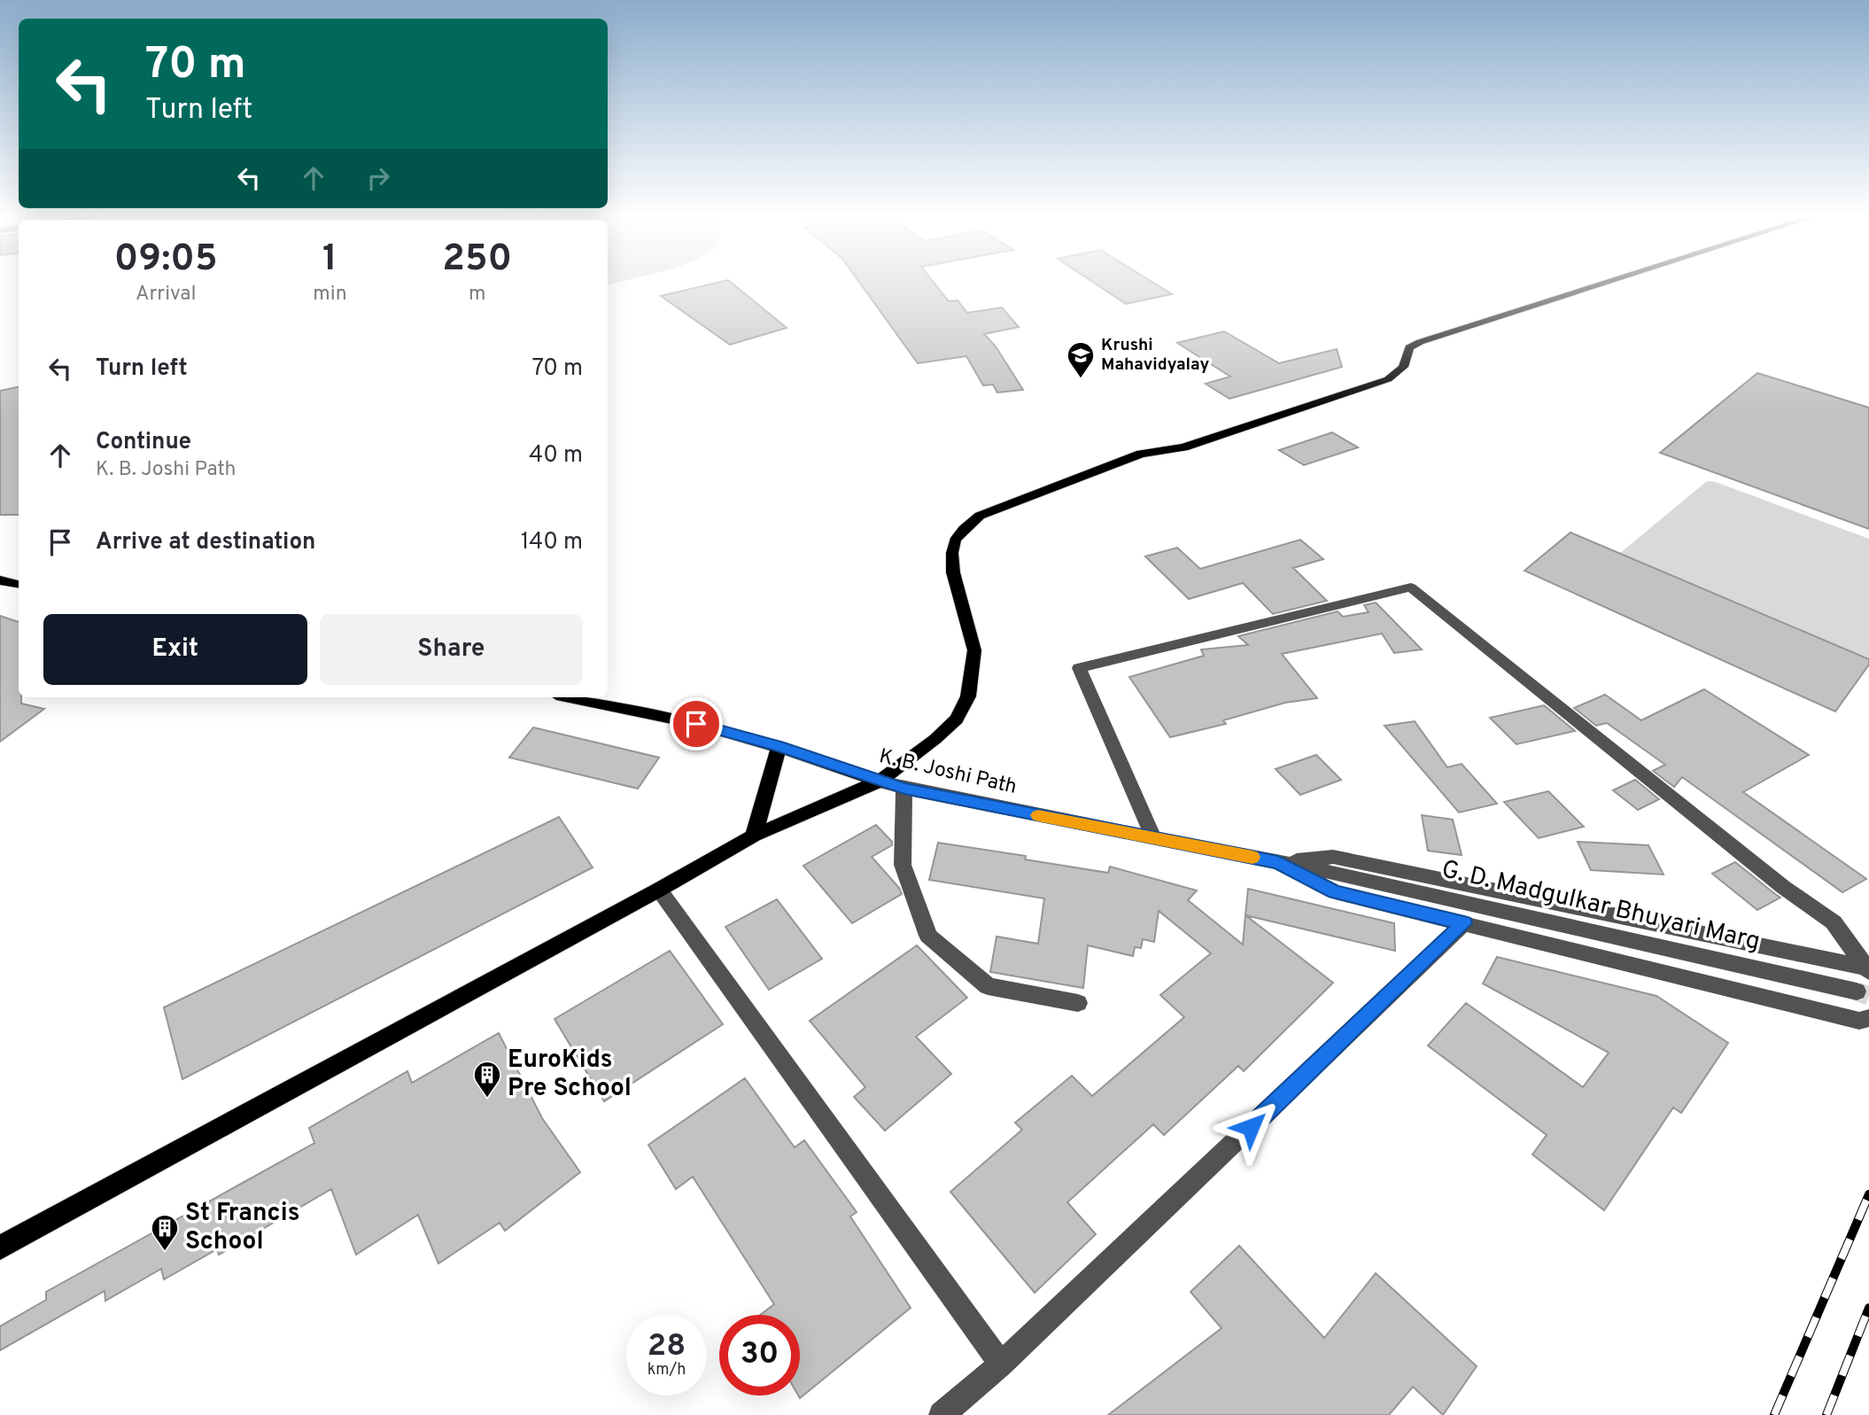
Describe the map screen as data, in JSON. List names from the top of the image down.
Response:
{
  "streets": {
    "main road": ["K. B. Joshi Path"],
    "street": ["G. D. Madgulkar Bhuyari Marg"]
  },
  "crossings": [
    ["K. B. Joshi Path", "G. D. Madgulkar Bhuyari Marg"]
  ],
  "places": {
    "school or university": ["Krushi Mahavidyalay"],
    "building": ["EuroKids Pre School", "St Francis School"]
  },
  "page": {
    "turn": ["70 m", "Turn left"],
    "eta": [
      "09:05",
      "Arrival",
      "1",
      "min",
      "250",
      "m"
    ],
    "list": [
      {
        "name": "Turn left",
        "value": "70 m"
      },
      {
        "name": "Continue",
        "note": "K. B. Joshi Path",
        "value": "40 m"
      },
      {
        "name": "Arrive at destination",
        "value": "140 m"
      }
    ],
    "buttons": ["Exit", "Share"],
    "speed": "28 km/h",
    "limit": "30"
  }
}
